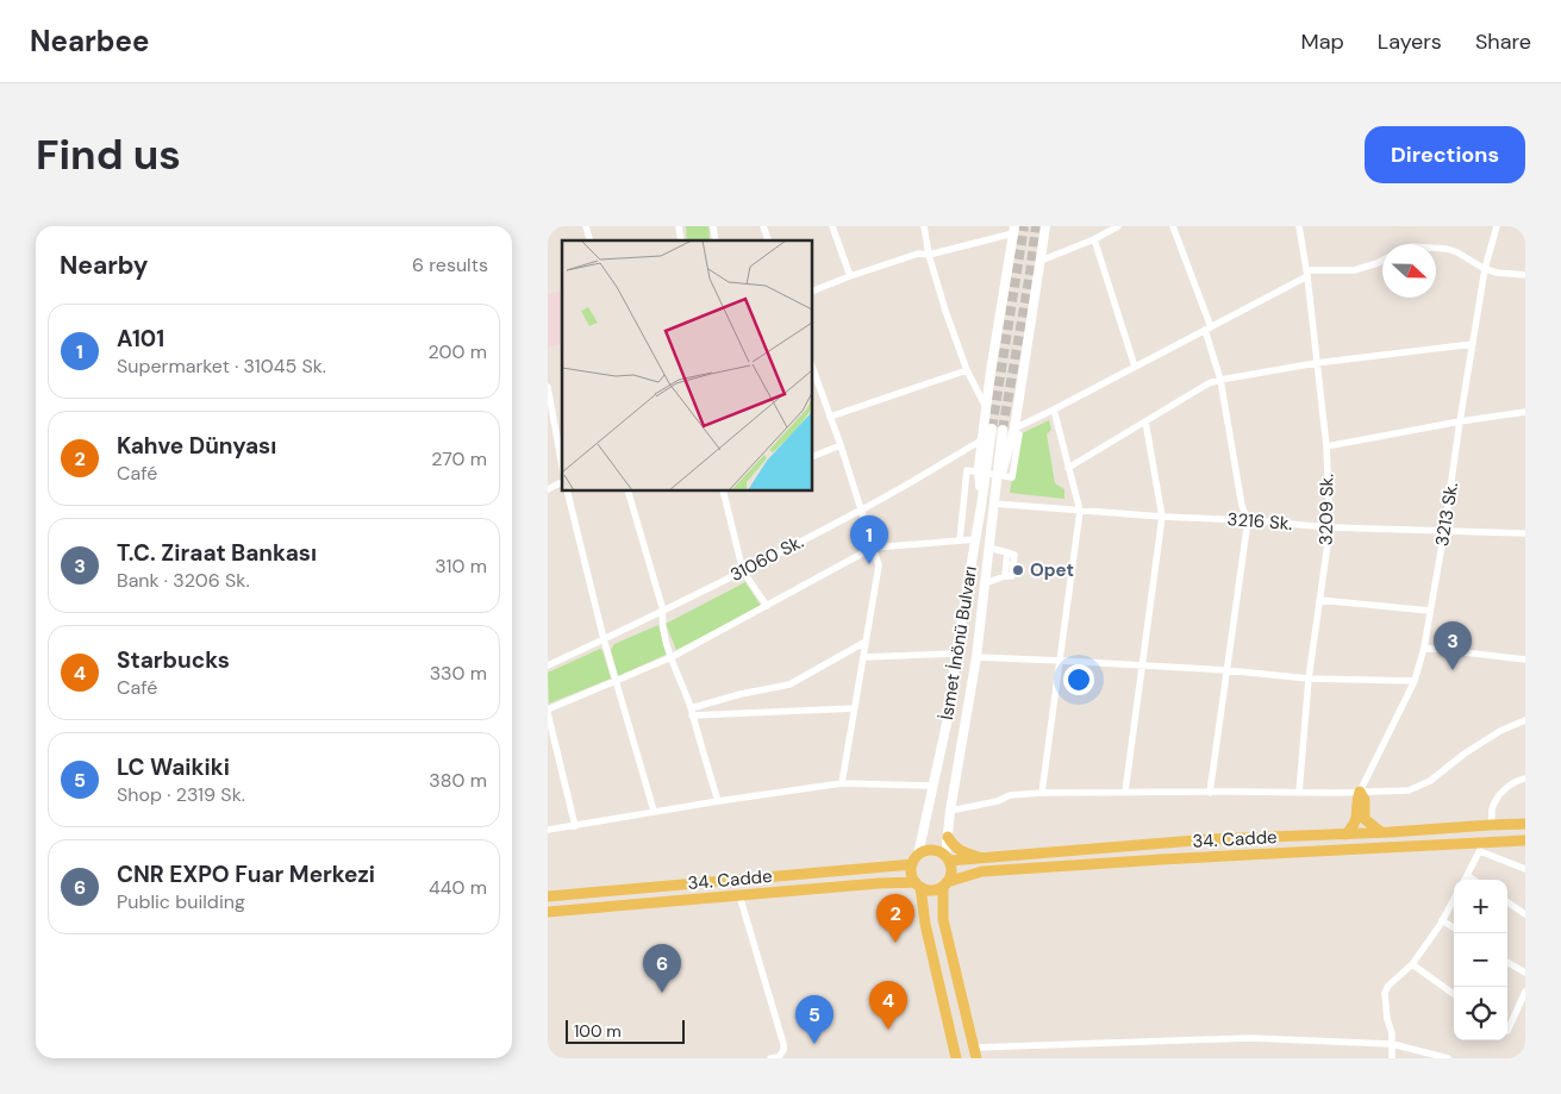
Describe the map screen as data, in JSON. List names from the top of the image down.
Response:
{
  "streets": {
    "main road": ["İsmet İnönü Bulvarı", "34. Cadde"],
    "street": [
      "3209 Sk.",
      "3213 Sk.",
      "3216 Sk.",
      "31060 Sk."
    ]
  },
  "crossings": [
    ["3209 Sk.", "3216 Sk."],
    ["3213 Sk.", "3216 Sk."],
    ["3216 Sk.", "İsmet İnönü Bulvarı"],
    ["İsmet İnönü Bulvarı", "34. Cadde"]
  ],
  "places": ["Opet"],
  "scale_bar": "100 m",
  "north": "right",
  "page": {
    "header": "Nearbee",
    "nav": ["Map", "Layers", "Share"],
    "buttons": "Directions",
    "title": "Find us",
    "heading": ["Nearby", "6 results"],
    "list": [
      {
        "mark": "1",
        "name": "A101",
        "note": "Supermarket · 31045 Sk.",
        "value": "200 m"
      },
      {
        "mark": "2",
        "name": "Kahve Dünyası",
        "note": "Café",
        "value": "270 m"
      },
      {
        "mark": "3",
        "name": "T.C. Ziraat Bankası",
        "note": "Bank · 3206 Sk.",
        "value": "310 m"
      },
      {
        "mark": "4",
        "name": "Starbucks",
        "note": "Café",
        "value": "330 m"
      },
      {
        "mark": "5",
        "name": "LC Waikiki",
        "note": "Shop · 2319 Sk.",
        "value": "380 m"
      },
      {
        "mark": "6",
        "name": "CNR EXPO Fuar Merkezi",
        "note": "Public building",
        "value": "440 m"
      }
    ],
    "pins": [
      "1",
      "3",
      "2",
      "6",
      "4",
      "5"
    ],
    "map_buttons": ["+", "−"],
    "scale": "100 m"
  }
}
